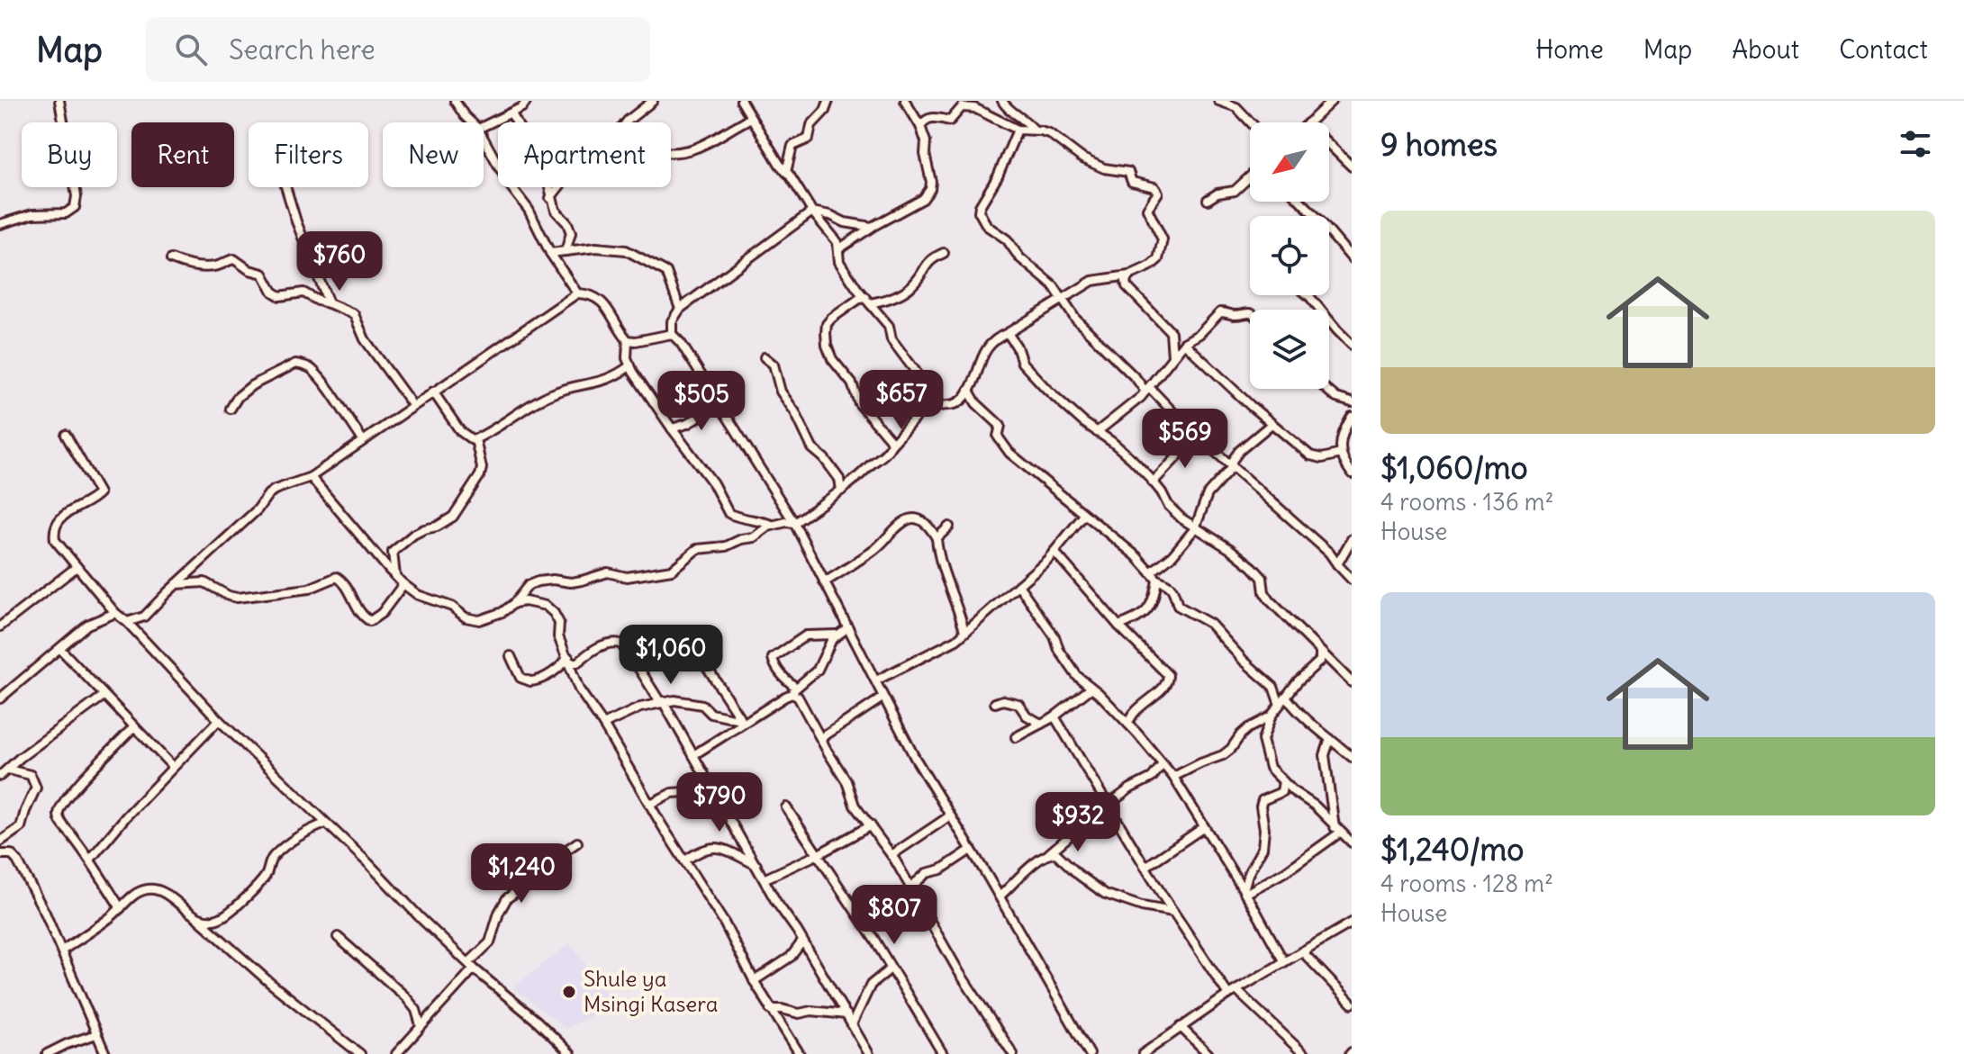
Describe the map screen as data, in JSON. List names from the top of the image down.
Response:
{
  "places": ["Shule ya Msingi Kasera"],
  "north": "bottom left",
  "page": {
    "header": "Map",
    "search": "Search here",
    "nav": [
      "Home",
      "Map",
      "About",
      "Contact"
    ],
    "heading": "9 homes",
    "chip": [
      "Buy",
      "Rent",
      "Filters",
      "New",
      "Apartment"
    ],
    "list": [
      {
        "name": "$1,060/mo",
        "note": "4 rooms · 136 m² · House"
      },
      {
        "name": "$1,240/mo",
        "note": "4 rooms · 128 m² · House"
      }
    ],
    "price": [
      "$760",
      "$657",
      "$505",
      "$569",
      "$1,060",
      "$790",
      "$932",
      "$1,240",
      "$807"
    ]
  }
}
